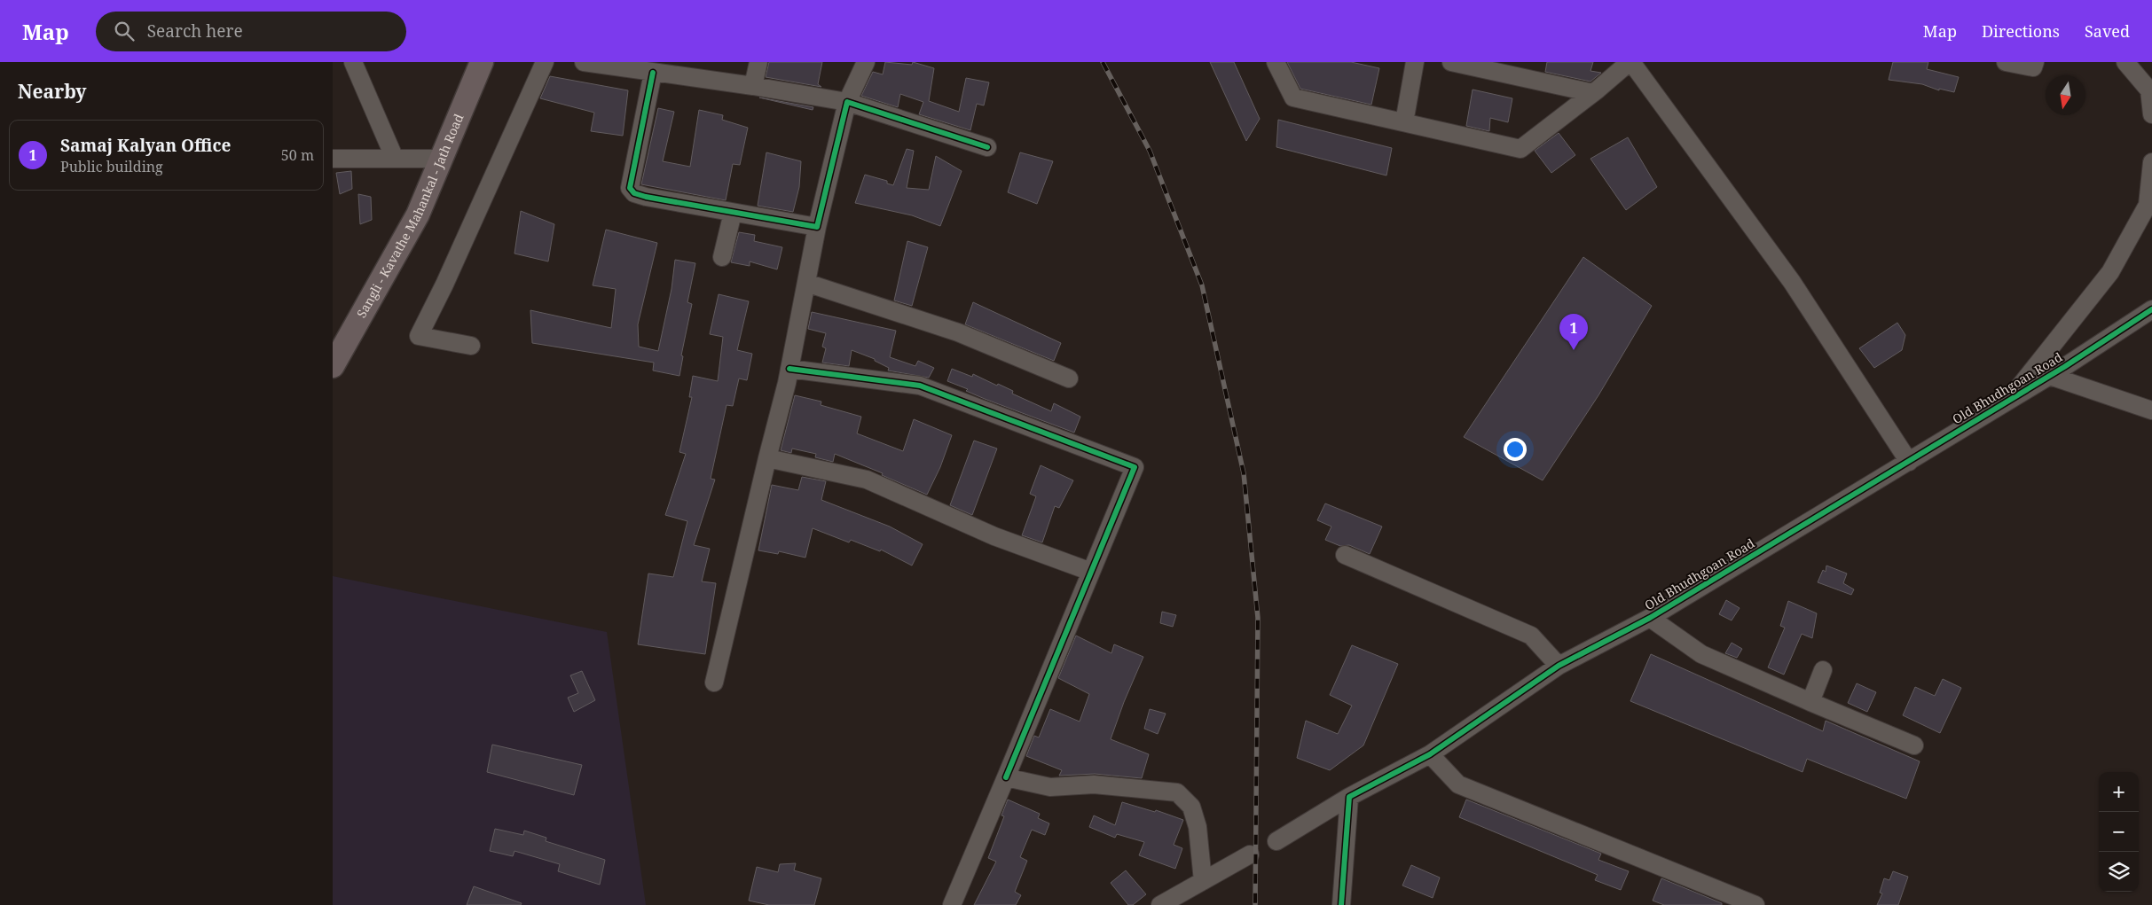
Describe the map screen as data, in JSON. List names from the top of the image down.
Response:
{
  "streets": {
    "main road": ["Sangli - Kavathe Mahankal - Jath Road"],
    "street": ["Old Bhudhgoan Road"]
  },
  "north": "bottom",
  "page": {
    "header": "Map",
    "search": "Search here",
    "nav": ["Map", "Directions", "Saved"],
    "heading": "Nearby",
    "list": [
      {
        "mark": "1",
        "name": "Samaj Kalyan Office",
        "note": "Public building",
        "value": "50 m"
      }
    ],
    "pins": "1",
    "map_buttons": ["+", "−"]
  }
}
